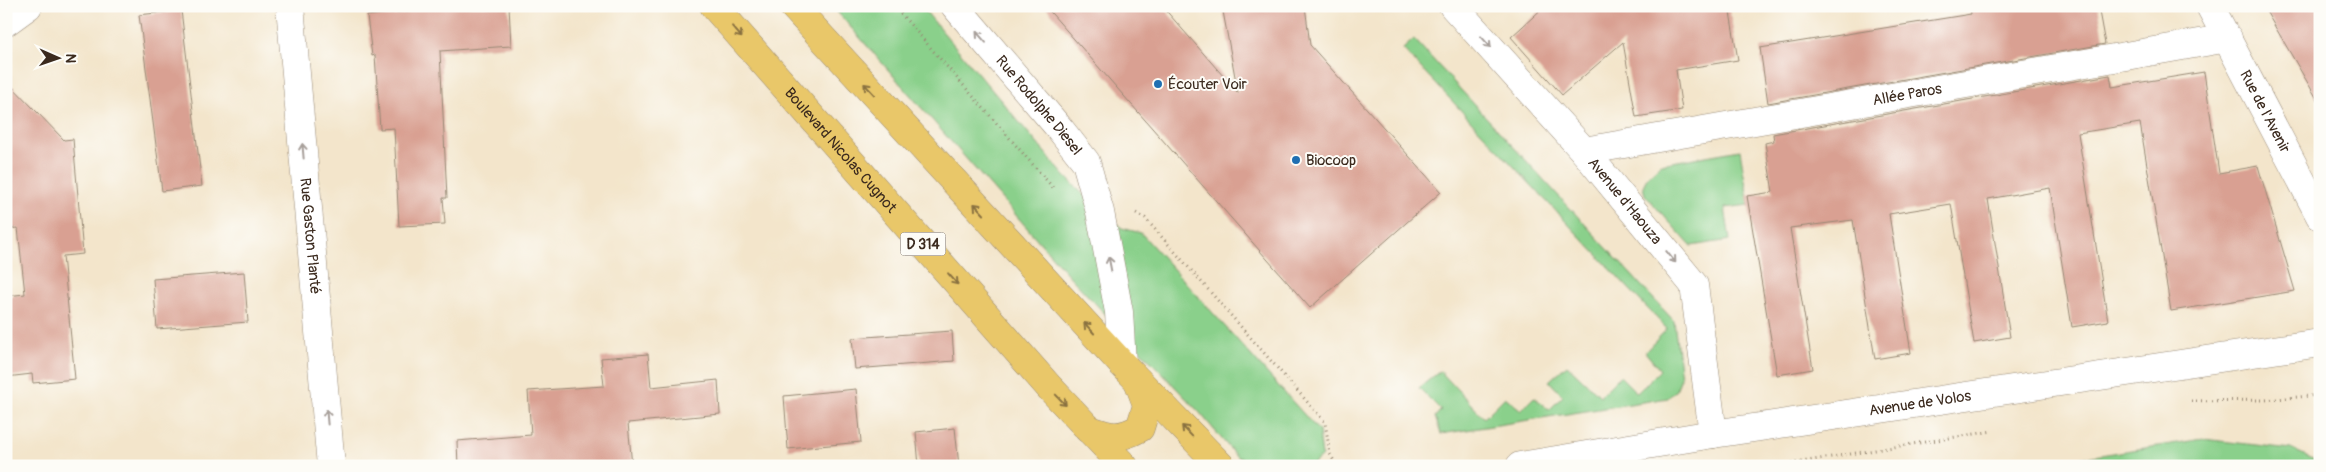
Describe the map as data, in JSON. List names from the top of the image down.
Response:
{
  "streets": {
    "main road": ["Boulevard Nicolas Cugnot", "D 314"],
    "street": [
      "Allée Paros",
      "Rue Rodolphe Diesel",
      "Rue de l'Avenir",
      "Avenue d'Haouza",
      "Rue Gaston Planté",
      "Avenue de Volos"
    ]
  },
  "crossings": [
    ["Allée Paros", "Rue de l'Avenir"],
    ["Allée Paros", "Avenue d'Haouza"],
    ["Rue Rodolphe Diesel", "Boulevard Nicolas Cugnot"],
    ["Avenue d'Haouza", "Avenue de Volos"]
  ],
  "one_way": ["Rue Rodolphe Diesel", "Avenue d'Haouza", "Rue Gaston Planté"],
  "places": ["Écouter Voir", "Biocoop"],
  "north": "right"
}
